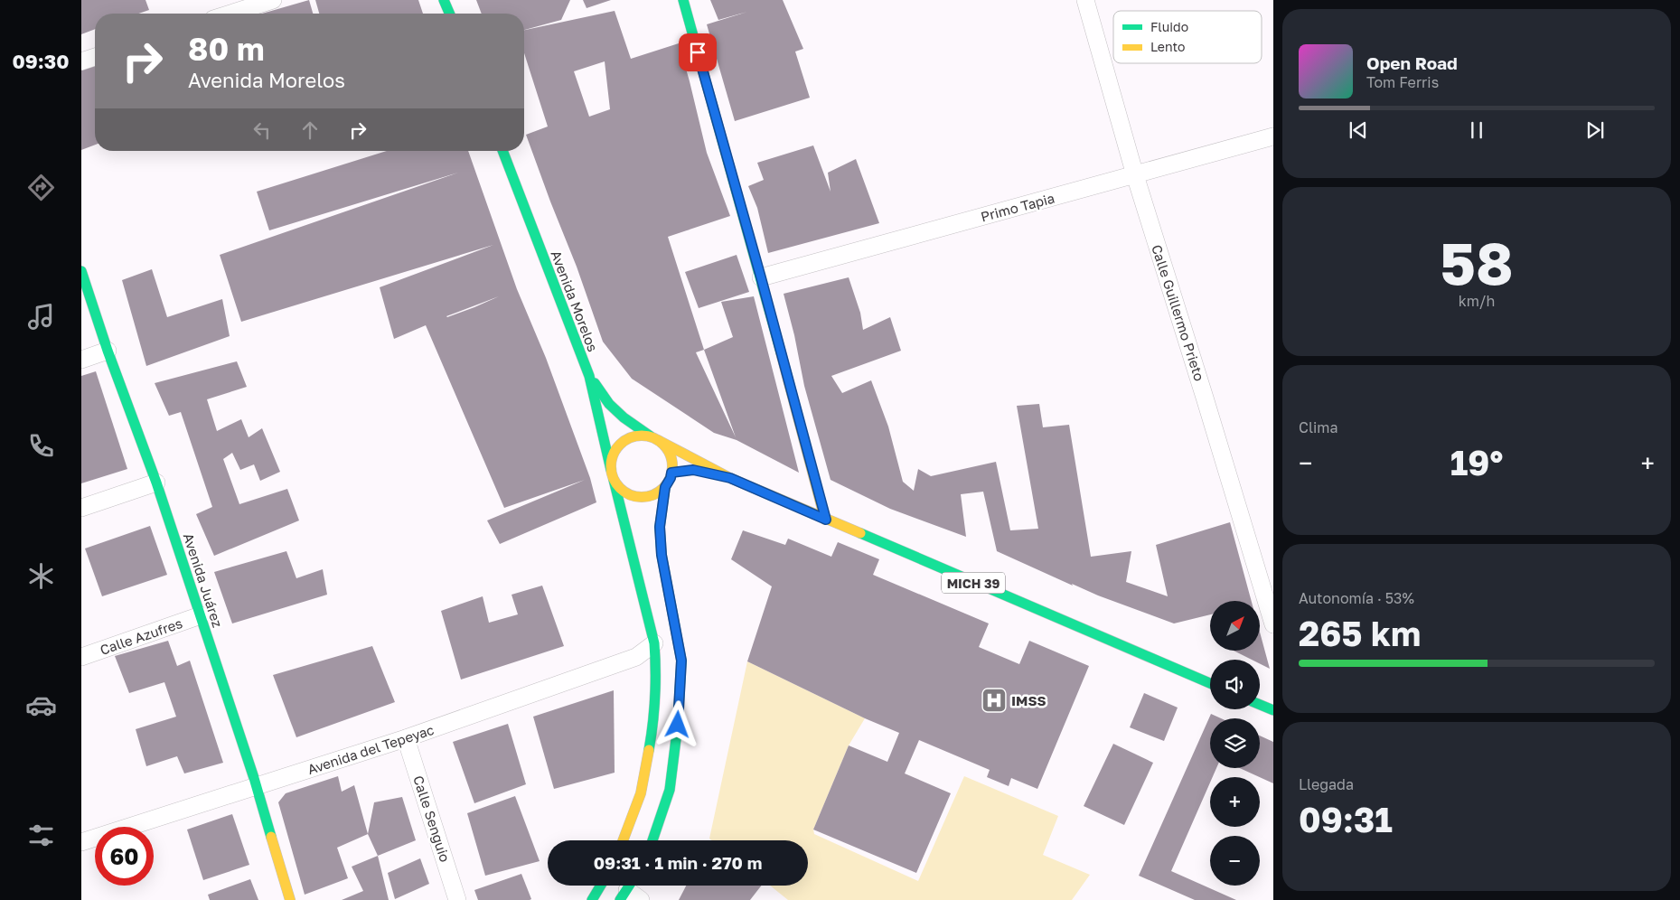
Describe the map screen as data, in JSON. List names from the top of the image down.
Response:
{
  "streets": {
    "street": [
      "Primo Tapia",
      "Avenida Morelos",
      "Calle Guillermo Prieto",
      "Avenida Juárez",
      "MICH 39",
      "Calle Azufres",
      "Avenida del Tepeyac",
      "Calle Senguio"
    ]
  },
  "crossings": [
    ["Primo Tapia", "Calle Guillermo Prieto"],
    ["Avenida Morelos", "Avenida del Tepeyac"],
    ["Avenida Juárez", "Calle Azufres"],
    ["Avenida Juárez", "Avenida del Tepeyac"],
    ["Avenida del Tepeyac", "Calle Senguio"]
  ],
  "places": {
    "hospital": ["IMSS"]
  },
  "legend": ["Fluido", "Lento"],
  "north": "top right",
  "page": {
    "tabs": "09:30",
    "turn": ["80 m", "Avenida Morelos"],
    "song": ["Open Road", "Tom Ferris"],
    "tile": [
      ["58", "km/h"],
      "Clima",
      ["Autonomía · 53%", "265 km"],
      ["Llegada", "09:31"]
    ],
    "heat": ["−", "19°", "+"],
    "map_buttons": ["+", "−"],
    "limit": "60",
    "trip": "09:31 · 1 min · 270 m"
  }
}
